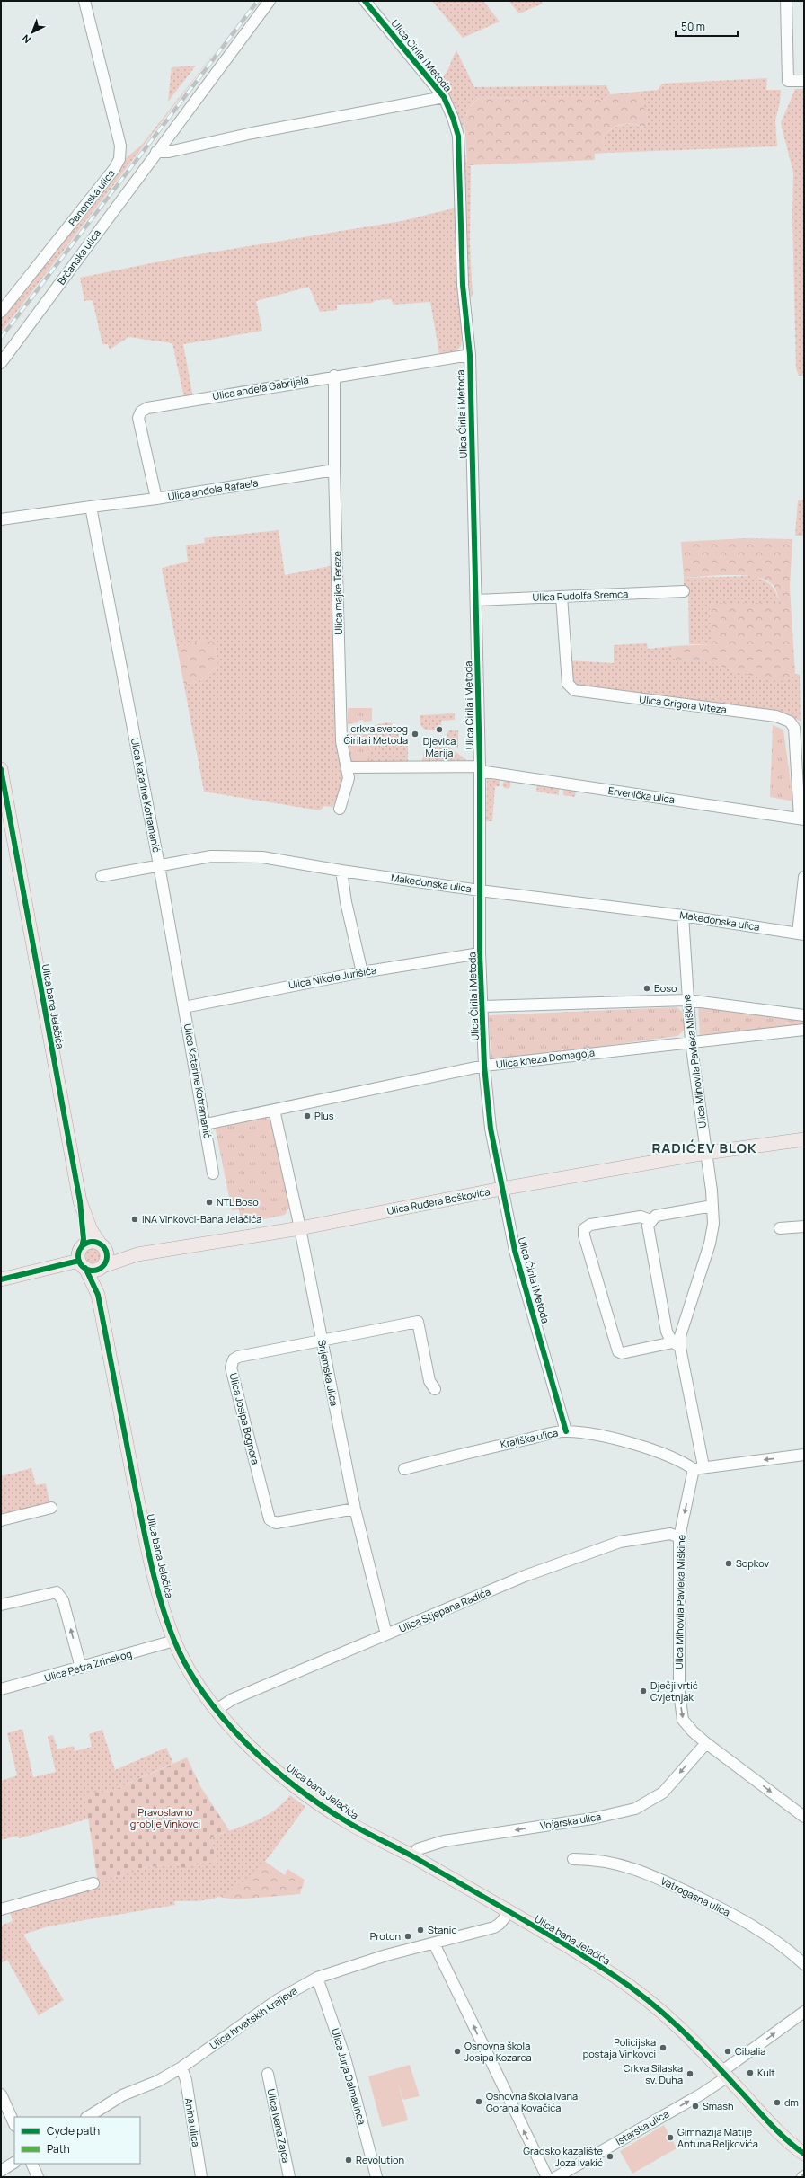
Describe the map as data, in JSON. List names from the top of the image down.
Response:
{
  "streets": {
    "main road": ["Ulica bana Jelačića", "Ulica Ruđera Boškovića"],
    "street": [
      "Ulica Ćirila i Metoda",
      "Panonska ulica",
      "Brčanska ulica",
      "Ulica anđela Gabrijela",
      "Ulica anđela Rafaela",
      "Ulica majke Tereze",
      "Ulica Rudolfa Sremca",
      "Ulica Grigora Viteza",
      "Ulica Katarine Kotramanić",
      "Ervenička ulica",
      "Makedonska ulica",
      "Ulica Nikole Jurišića",
      "Ulica kneza Domagoja",
      "Ulica Mihovila Pavleka Miškine",
      "Srijemska ulica",
      "Ulica Josipa Bognera",
      "Krajiška ulica",
      "Ulica Stjepana Radića",
      "Ulica Petra Zrinskog",
      "Vojarska ulica",
      "Vatrogasna ulica",
      "Ulica hrvatskih kraljeva",
      "Ulica Jurja Dalmatinca",
      "Anina ulica",
      "Ulica Ivana Zajca",
      "Istarska ulica"
    ]
  },
  "crossings": [
    ["Ulica Ćirila i Metoda", "Brčanska ulica"],
    ["Ulica Ćirila i Metoda", "Ulica anđela Gabrijela"],
    ["Ulica Ćirila i Metoda", "Ulica Rudolfa Sremca"],
    ["Ulica Ćirila i Metoda", "Ervenička ulica"],
    ["Ulica Ćirila i Metoda", "Makedonska ulica"],
    ["Ulica Ćirila i Metoda", "Ulica Nikole Jurišića"],
    ["Ulica Ćirila i Metoda", "Ulica kneza Domagoja"],
    ["Ulica Ćirila i Metoda", "Ulica Ruđera Boškovića"],
    ["Ulica Ćirila i Metoda", "Krajiška ulica"],
    ["Ulica anđela Gabrijela", "Ulica anđela Rafaela"],
    ["Ulica anđela Gabrijela", "Ulica majke Tereze"],
    ["Ulica anđela Rafaela", "Ulica majke Tereze"],
    ["Ulica anđela Rafaela", "Ulica Katarine Kotramanić"],
    ["Ulica majke Tereze", "Ervenička ulica"],
    ["Ulica Rudolfa Sremca", "Ulica Grigora Viteza"],
    ["Ulica Grigora Viteza", "Ervenička ulica"],
    ["Ulica Katarine Kotramanić", "Makedonska ulica"],
    ["Ulica Katarine Kotramanić", "Ulica Nikole Jurišića"],
    ["Ulica Katarine Kotramanić", "Ulica kneza Domagoja"],
    ["Makedonska ulica", "Ulica Mihovila Pavleka Miškine"],
    ["Ulica bana Jelačića", "Ulica Ruđera Boškovića"],
    ["Ulica bana Jelačića", "Ulica Stjepana Radića"],
    ["Ulica bana Jelačića", "Ulica Petra Zrinskog"],
    ["Ulica bana Jelačića", "Vojarska ulica"],
    ["Ulica bana Jelačića", "Ulica hrvatskih kraljeva"],
    ["Ulica bana Jelačića", "Istarska ulica"],
    ["Ulica kneza Domagoja", "Ulica Mihovila Pavleka Miškine"],
    ["Ulica kneza Domagoja", "Srijemska ulica"],
    ["Ulica Mihovila Pavleka Miškine", "Ulica Ruđera Boškovića"],
    ["Ulica Mihovila Pavleka Miškine", "Krajiška ulica"],
    ["Ulica Mihovila Pavleka Miškine", "Ulica Stjepana Radića"],
    ["Ulica Mihovila Pavleka Miškine", "Vojarska ulica"],
    ["Ulica Ruđera Boškovića", "Srijemska ulica"],
    ["Srijemska ulica", "Ulica Josipa Bognera"],
    ["Srijemska ulica", "Ulica Stjepana Radića"],
    ["Ulica hrvatskih kraljeva", "Ulica Jurja Dalmatinca"],
    ["Ulica hrvatskih kraljeva", "Anina ulica"]
  ],
  "one_way": ["Vojarska ulica", "Istarska ulica"],
  "districts": ["RADIĆEV BLOK"],
  "parks": ["Pravoslavno groblje Vinkovci"],
  "places": [
    "Djevica Marija",
    "crkva svetog Ćirila i Metoda",
    "Boso",
    "Plus",
    "NTL Boso",
    "INA Vinkovci-Bana Jelačića",
    "Sopkov",
    "Dječji vrtić Cvjetnjak",
    "Stanic",
    "Proton",
    "Policijska postaja Vinkovci",
    "Osnovna škola Josipa Kozarca",
    "Cibalia",
    "Kult",
    "Crkva Silaska sv. Duha",
    "Osnovna škola Ivana Gorana Kovačića",
    "dm",
    "Smash",
    "Gimnazija Matije Antuna Reljkovića",
    "Gradsko kazalište Joza Ivakić",
    "Revolution"
  ],
  "legend": ["Cycle path", "Path"],
  "scale_bar": "50 m",
  "north": "bottom left"
}
